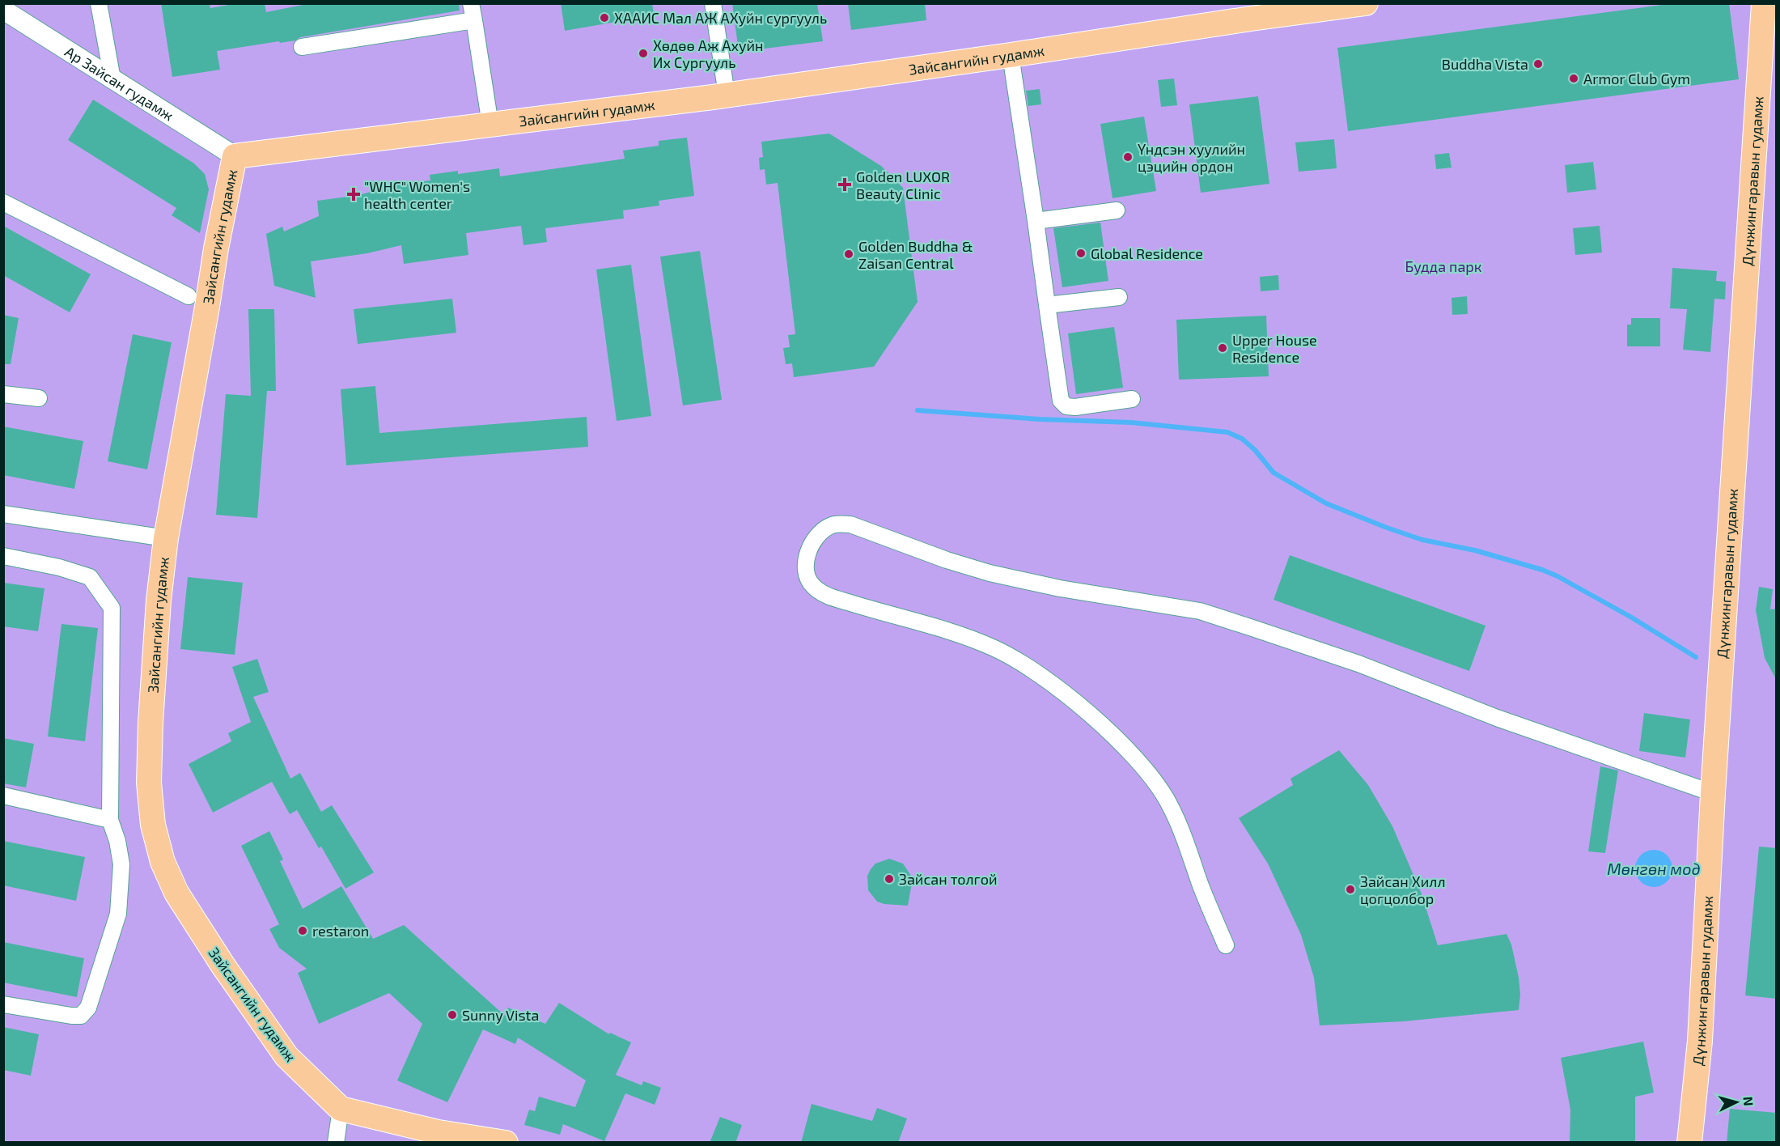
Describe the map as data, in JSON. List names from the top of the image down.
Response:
{
  "streets": {
    "main road": ["Зайсангийн гудамж", "Дүнжингаравын гудамж"],
    "street": ["Ар Зайсан гудамж"]
  },
  "crossings": [
    ["Зайсангийн гудамж", "Ар Зайсан гудамж"]
  ],
  "water": ["Мөнгөн мод"],
  "parks": ["Будда парк"],
  "places": {
    "other": [
      "ХААИС Мал АЖ АХуйн сургууль",
      "Хөдөө Аж Ахуйн Их Сургууль",
      "Buddha Vista",
      "Armor Club Gym",
      "Үндсэн хуулийн цэцийн ордон",
      "Global Residence",
      "Golden Buddha & Zaisan Central",
      "Upper House Residence",
      "Зайсан толгой",
      "Зайсан Хилл цогцолбор",
      "restaron",
      "Sunny Vista"
    ],
    "health": ["Golden LUXOR Beauty Clinic", "\"WHC\" Women's health center"]
  },
  "north": "right"
}
